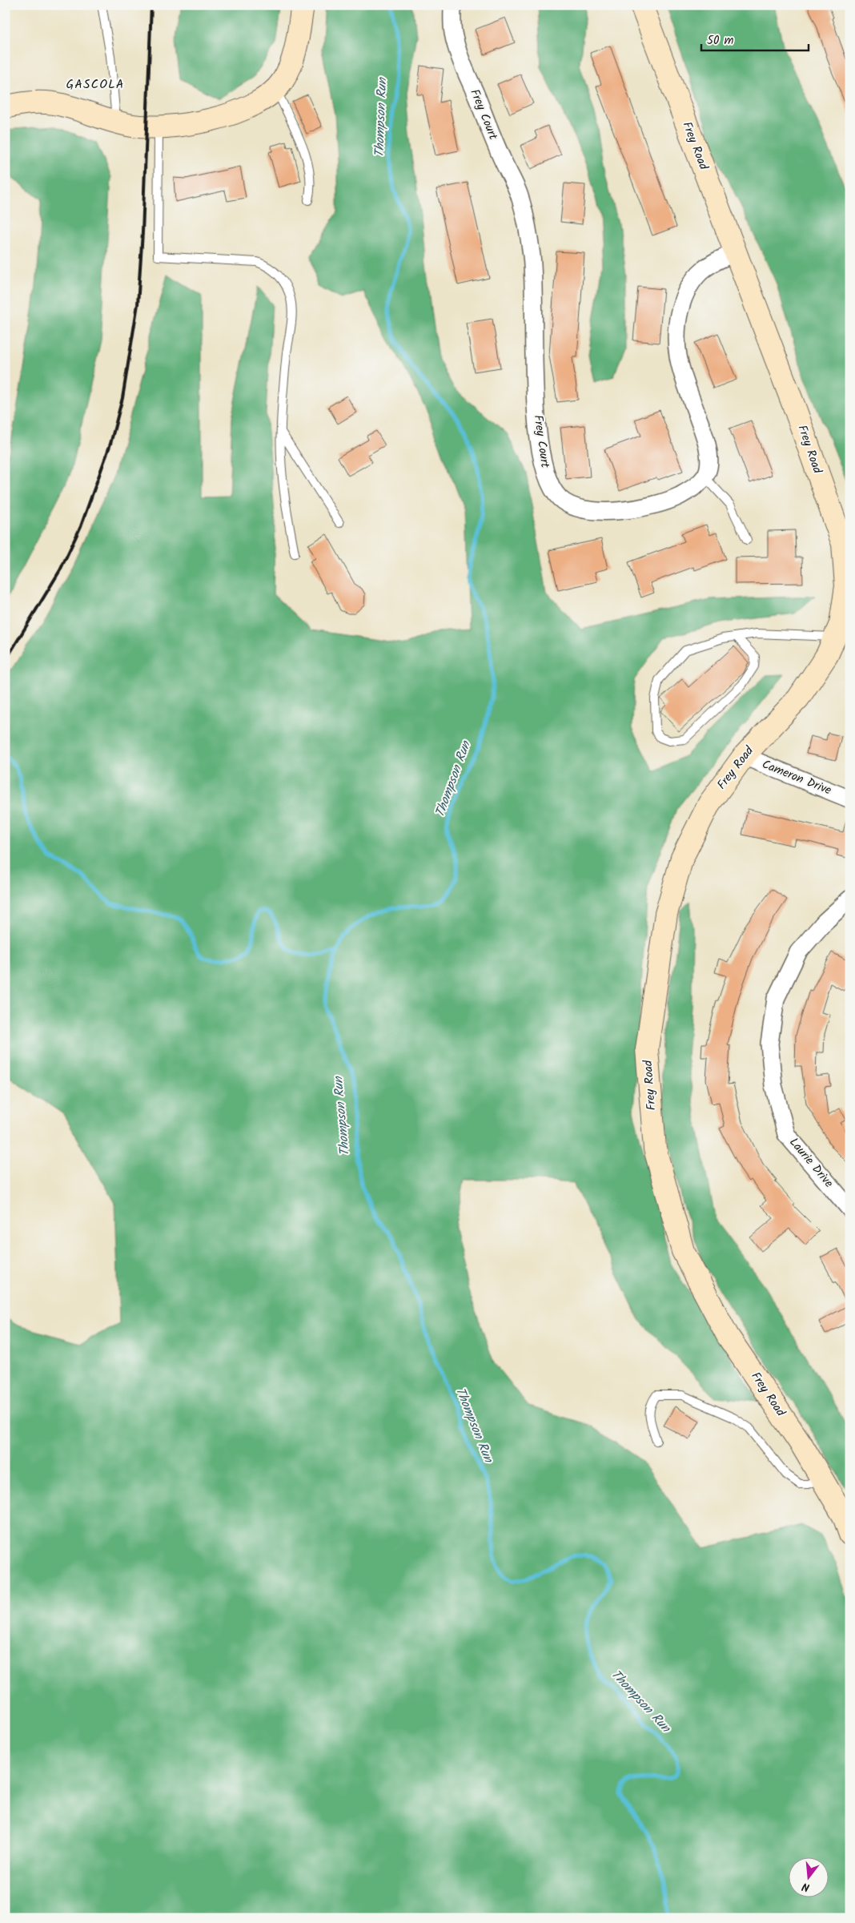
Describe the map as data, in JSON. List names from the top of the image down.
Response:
{
  "streets": {
    "street": [
      "Frey Court",
      "Frey Road",
      "Cameron Drive",
      "Laurie Drive"
    ]
  },
  "crossings": [
    ["Frey Road", "Cameron Drive"]
  ],
  "districts": ["GASCOLA"],
  "water": ["Thompson Run"],
  "scale_bar": "50 m",
  "north": "bottom"
}
